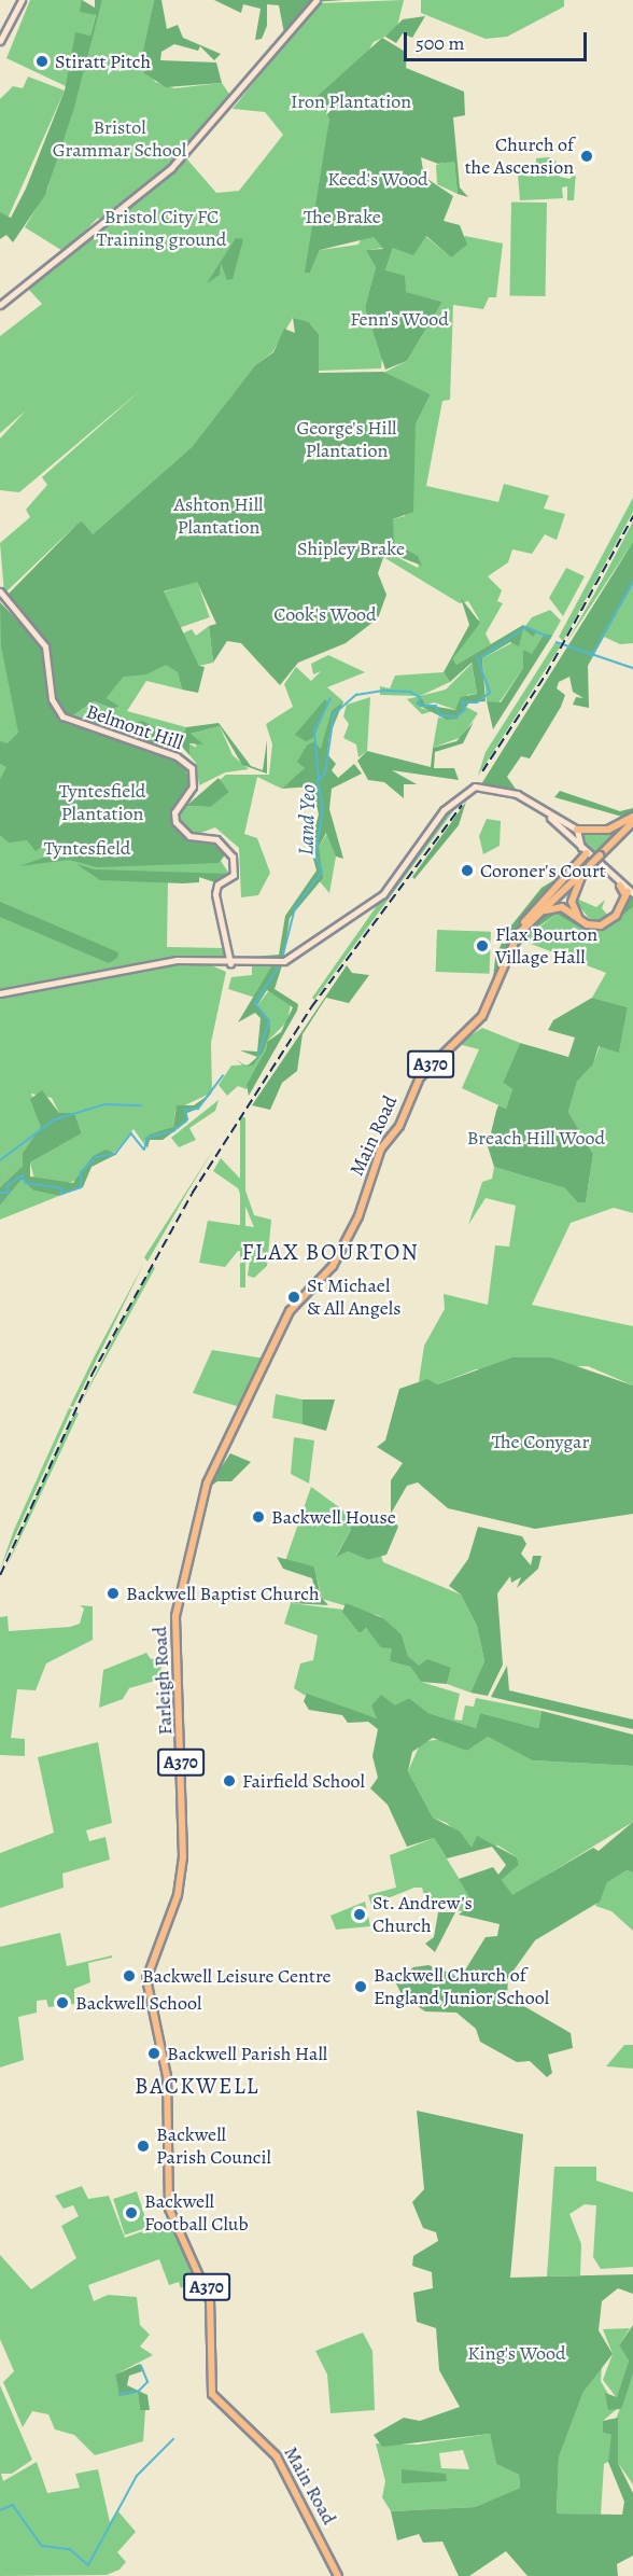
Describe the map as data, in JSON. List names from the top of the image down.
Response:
{
  "streets": {
    "main road": [
      "Belmont Hill",
      "A370",
      "Main Road",
      "Farleigh Road"
    ]
  },
  "crossings": [
    ["A370", "Main Road"],
    ["Main Road", "Farleigh Road"]
  ],
  "districts": ["FLAX BOURTON", "BACKWELL"],
  "water": ["Land Yeo"],
  "parks": [
    "Iron Plantation",
    "Bristol Grammar School",
    "Keed's Wood",
    "The Brake",
    "Bristol City FC Training ground",
    "Fenn's Wood",
    "George's Hill Plantation",
    "Ashton Hill Plantation",
    "Shipley Brake",
    "Cook's Wood",
    "Tyntesfield Plantation",
    "Tyntesfield",
    "Breach Hill Wood",
    "The Conygar",
    "King's Wood"
  ],
  "places": [
    "Stiratt Pitch",
    "Church of the Ascension",
    "Coroner's Court",
    "Flax Bourton Village Hall",
    "St Michael & All Angels",
    "Backwell House",
    "Backwell Baptist Church",
    "Fairfield School",
    "St. Andrew's Church",
    "Backwell Leisure Centre",
    "Backwell Church of England Junior School",
    "Backwell School",
    "Backwell Parish Hall",
    "Backwell Parish Council",
    "Backwell Football Club"
  ],
  "scale_bar": "500 m"
}
